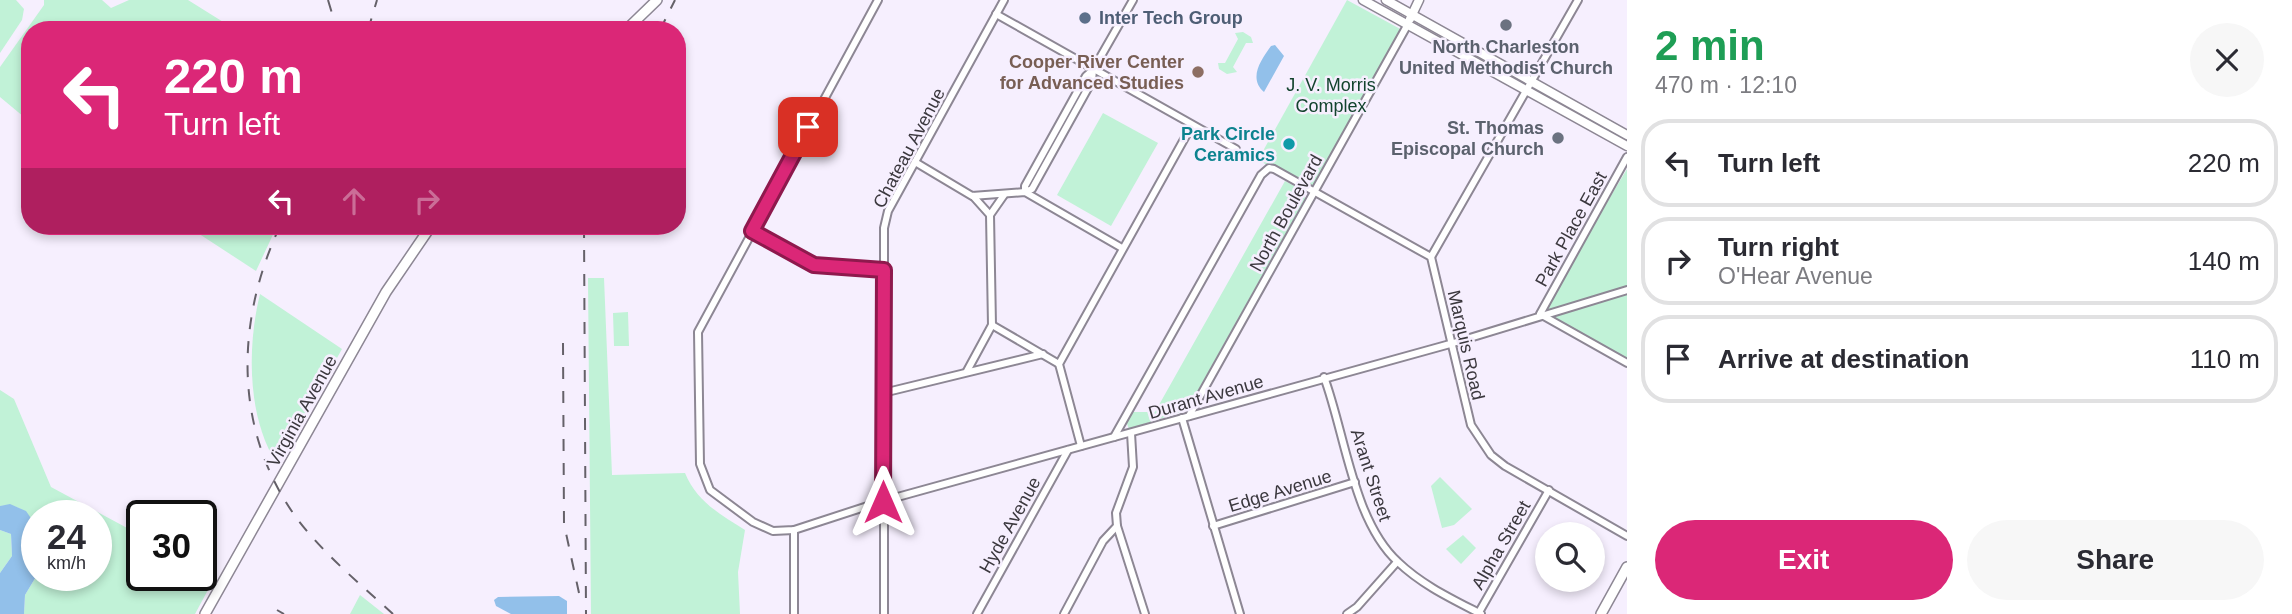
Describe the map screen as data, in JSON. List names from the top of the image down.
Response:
{
  "streets": {
    "main road": ["Virginia Avenue"],
    "street": [
      "Chateau Avenue",
      "North Boulevard",
      "Park Place East",
      "Marquis Road",
      "Durant Avenue",
      "Arant Street",
      "Edge Avenue",
      "Hyde Avenue",
      "Alpha Street"
    ]
  },
  "crossings": [
    ["Chateau Avenue", "Durant Avenue"],
    ["North Boulevard", "Durant Avenue"],
    ["Park Place East", "Durant Avenue"],
    ["Marquis Road", "Durant Avenue"],
    ["Marquis Road", "Alpha Street"],
    ["Durant Avenue", "Arant Street"],
    ["Durant Avenue", "Hyde Avenue"],
    ["Arant Street", "Edge Avenue"],
    ["Arant Street", "Alpha Street"]
  ],
  "parks": ["J. V. Morris Complex"],
  "places": [
    "Inter Tech Group",
    "North Charleston United Methodist Church",
    "Cooper River Center for Advanced Studies",
    "St. Thomas Episcopal Church",
    "Park Circle Ceramics"
  ],
  "page": {
    "heading": ["2 min", "470 m · 12:10"],
    "turn": ["220 m", "Turn left"],
    "list": [
      {
        "name": "Turn left",
        "value": "220 m"
      },
      {
        "name": "Turn right",
        "note": "O'Hear Avenue",
        "value": "140 m"
      },
      {
        "name": "Arrive at destination",
        "value": "110 m"
      }
    ],
    "speed": "24 km/h",
    "limit": "30",
    "buttons": ["Exit", "Share"]
  }
}
